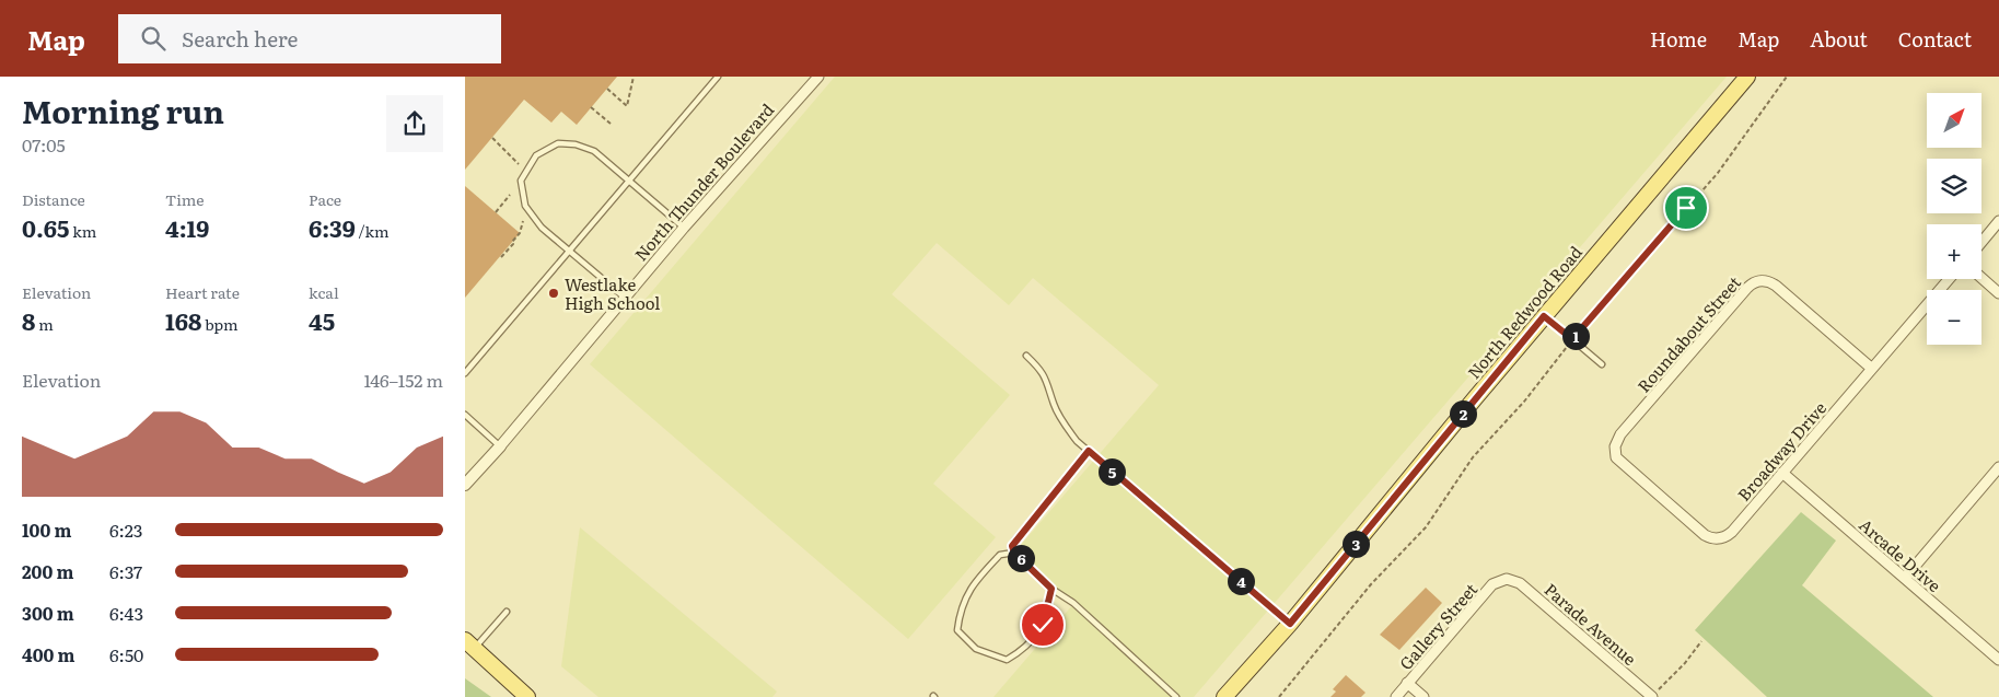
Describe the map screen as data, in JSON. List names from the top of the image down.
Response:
{
  "streets": {
    "main road": ["North Redwood Road"],
    "street": [
      "North Thunder Boulevard",
      "Roundabout Street",
      "Broadway Drive",
      "Arcade Drive",
      "Parade Avenue",
      "Gallery Street"
    ]
  },
  "crossings": [
    ["Roundabout Street", "Broadway Drive"],
    ["Broadway Drive", "Arcade Drive"],
    ["Parade Avenue", "Gallery Street"]
  ],
  "places": ["Westlake High School"],
  "north": "top right",
  "page": {
    "header": "Map",
    "search": "Search here",
    "nav": [
      "Home",
      "Map",
      "About",
      "Contact"
    ],
    "heading": ["Morning run", "07:05"],
    "map_buttons": ["+", "−"],
    "stats": [
      ["Distance", "0.65 km"],
      ["Time", "4:19"],
      ["Pace", "6:39 /km"],
      ["Elevation", "8 m"],
      ["Heart rate", "168 bpm"],
      ["kcal", "45"]
    ],
    "pins": [
      "1",
      "2",
      "5",
      "3",
      "6",
      "4"
    ],
    "chart": ["Elevation", "146–152 m"],
    "list": [
      {
        "name": "100 m",
        "note": "6:23"
      },
      {
        "name": "200 m",
        "note": "6:37"
      },
      {
        "name": "300 m",
        "note": "6:43"
      },
      {
        "name": "400 m",
        "note": "6:50"
      }
    ]
  }
}
